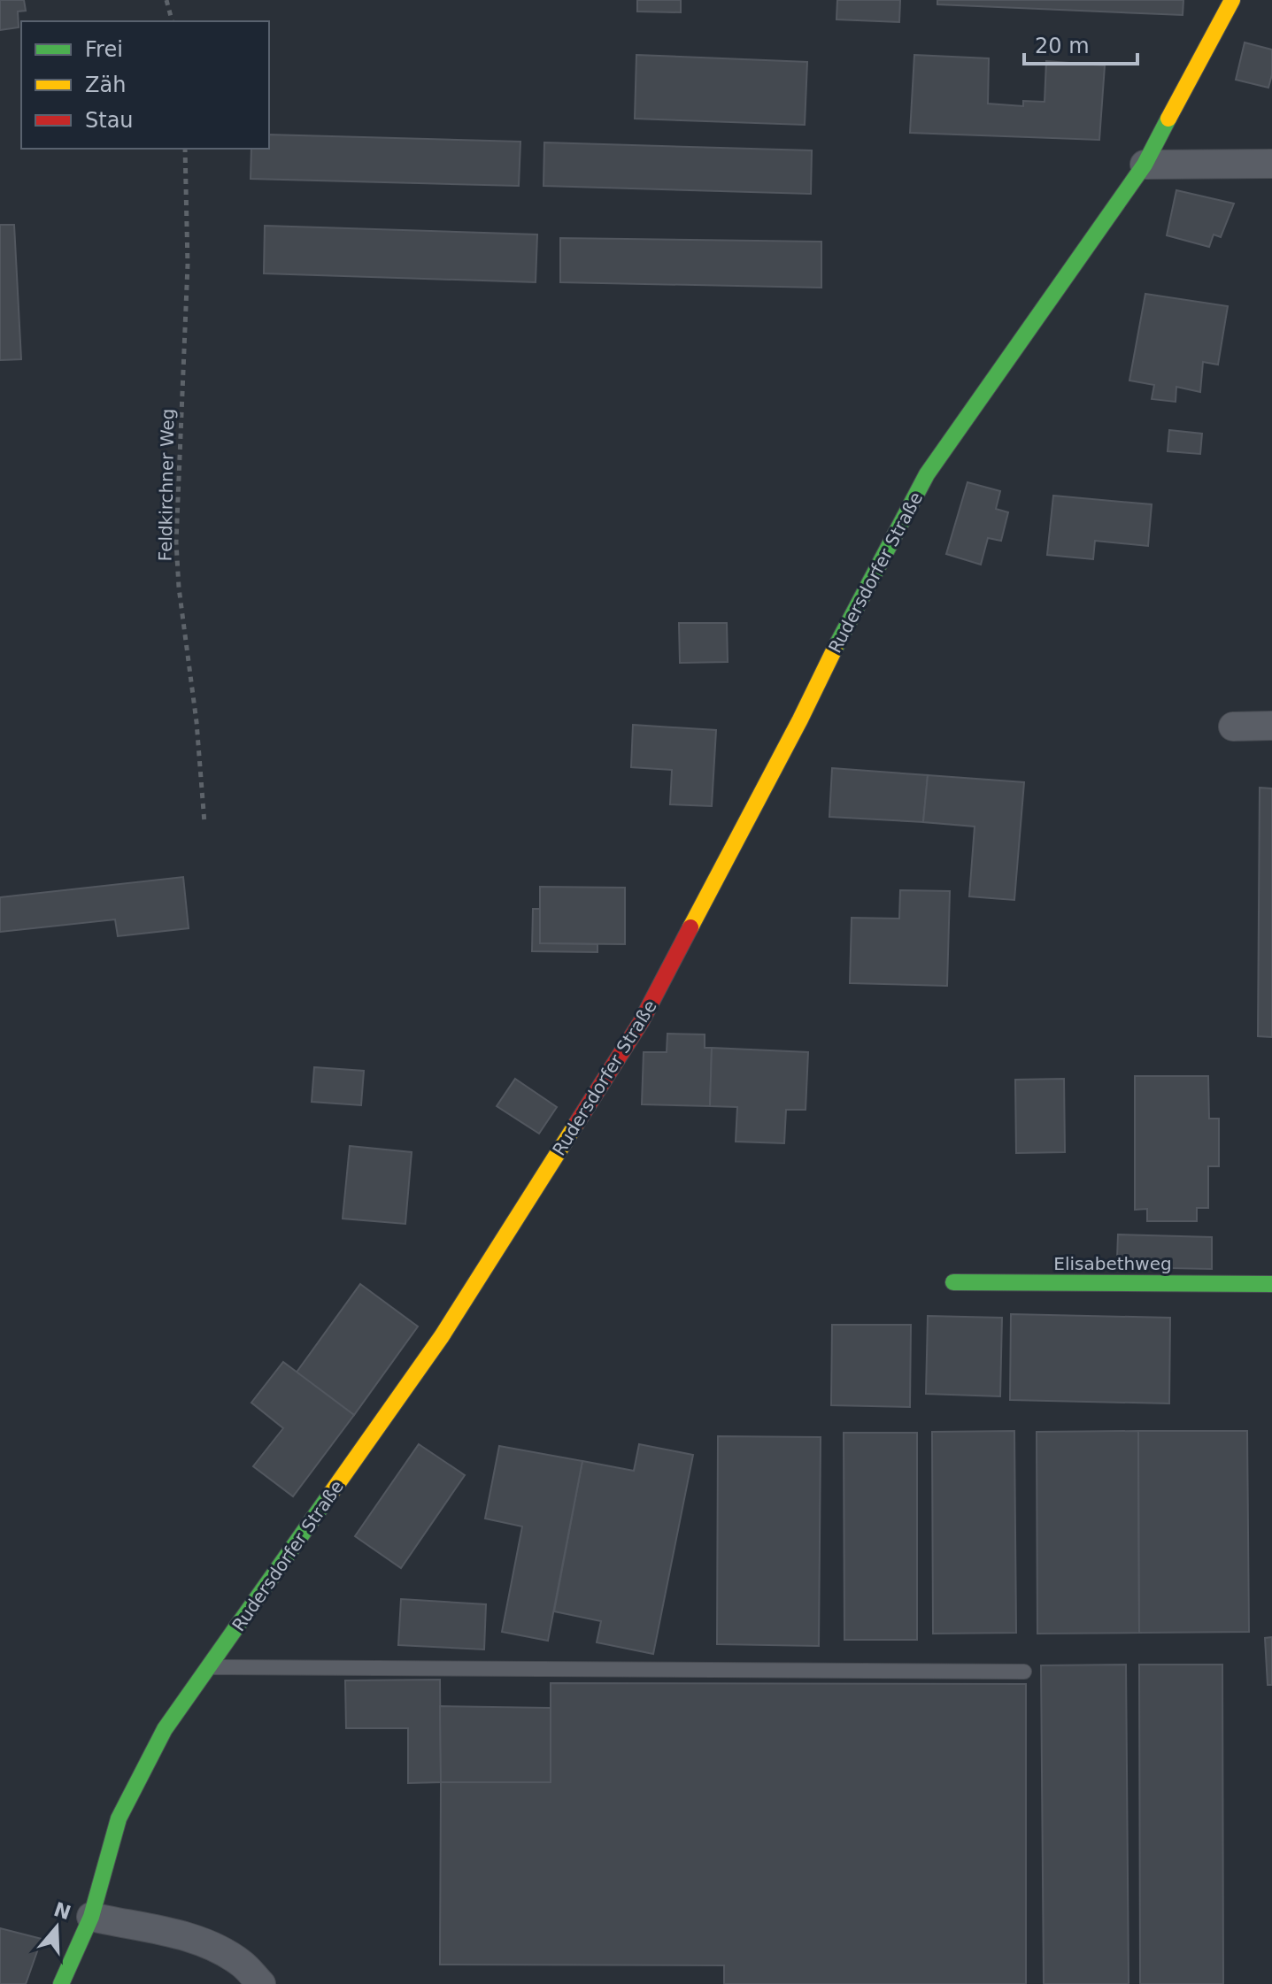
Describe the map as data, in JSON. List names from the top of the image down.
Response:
{
  "streets": {
    "street": ["Rudersdorfer Straße", "Elisabethweg"],
    "path": ["Feldkirchner Weg"]
  },
  "legend": ["Frei", "Zäh", "Stau"],
  "scale_bar": "20 m",
  "north": "top"
}
